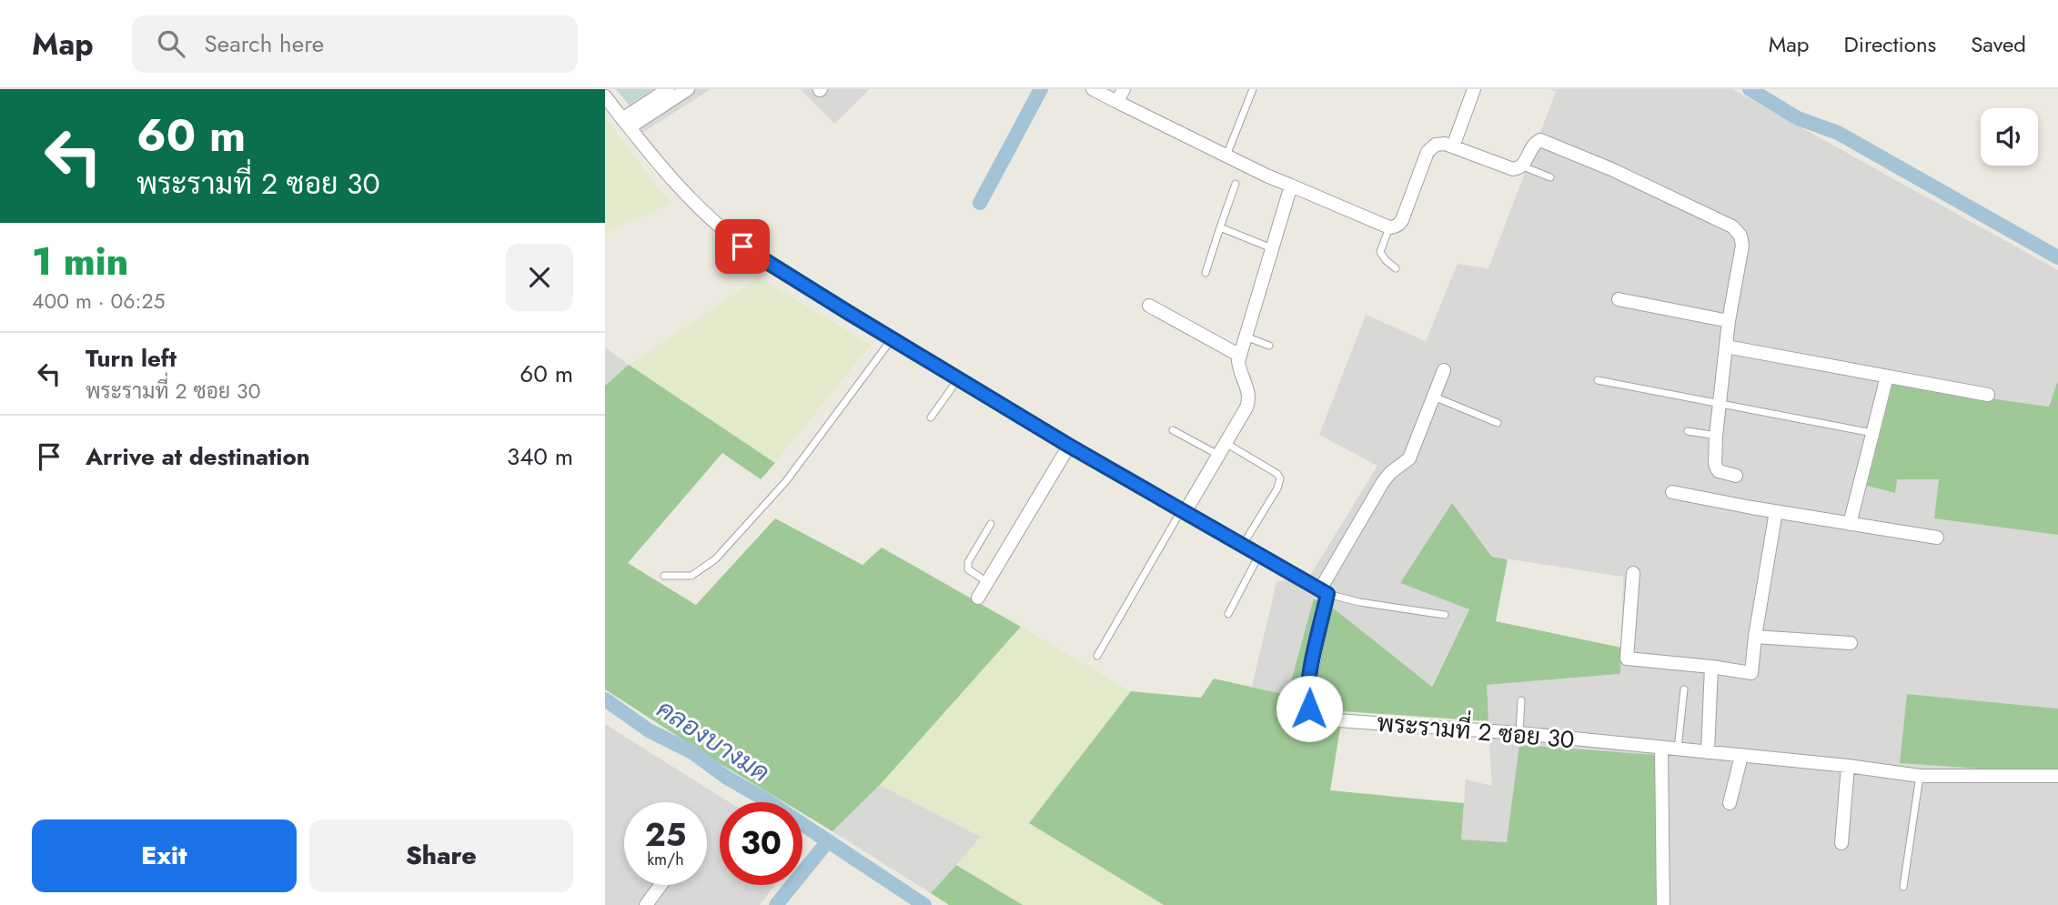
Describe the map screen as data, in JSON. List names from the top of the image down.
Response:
{
  "streets": {
    "street": ["พระรามที่ 2 ซอย 30"]
  },
  "water": ["คลองบางมด"],
  "page": {
    "header": "Map",
    "search": "Search here",
    "nav": ["Map", "Directions", "Saved"],
    "turn": ["60 m", "พระรามที่ 2 ซอย 30"],
    "heading": ["1 min", "400 m · 06:25"],
    "list": [
      {
        "name": "Turn left",
        "note": "พระรามที่ 2 ซอย 30",
        "value": "60 m"
      },
      {
        "name": "Arrive at destination",
        "value": "340 m"
      }
    ],
    "speed": "25 km/h",
    "limit": "30",
    "buttons": ["Exit", "Share"]
  }
}
